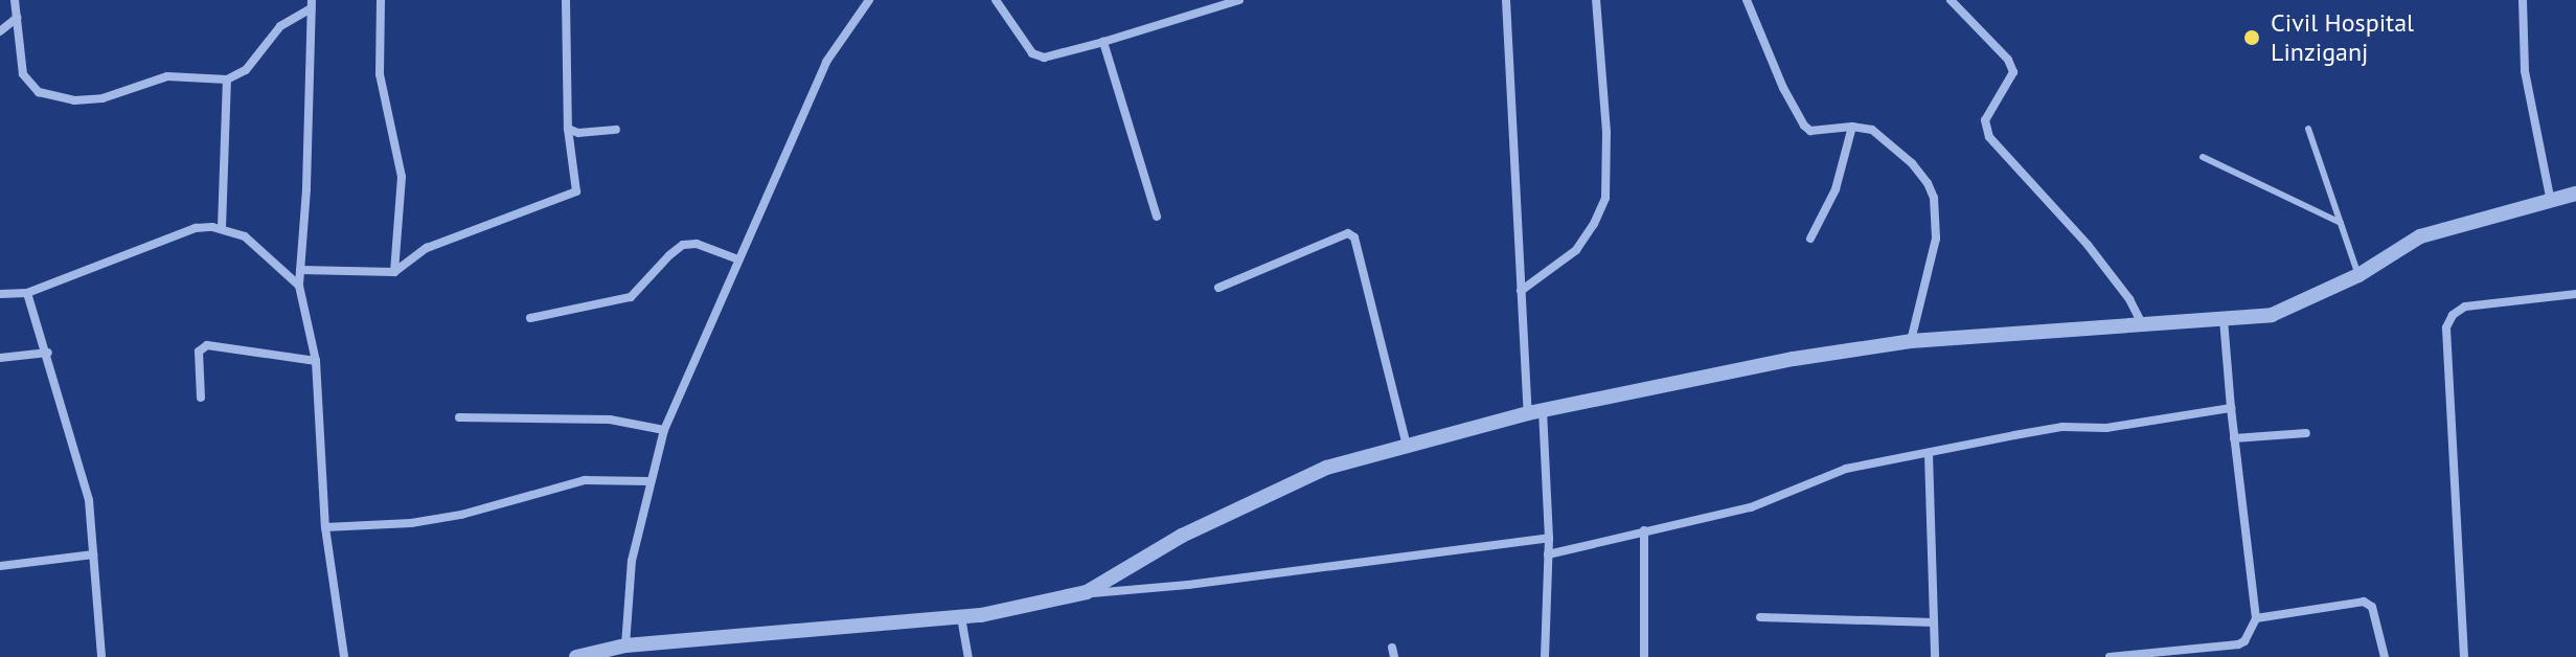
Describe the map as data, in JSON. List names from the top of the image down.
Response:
{
  "places": ["Civil Hospital Linziganj"]
}
